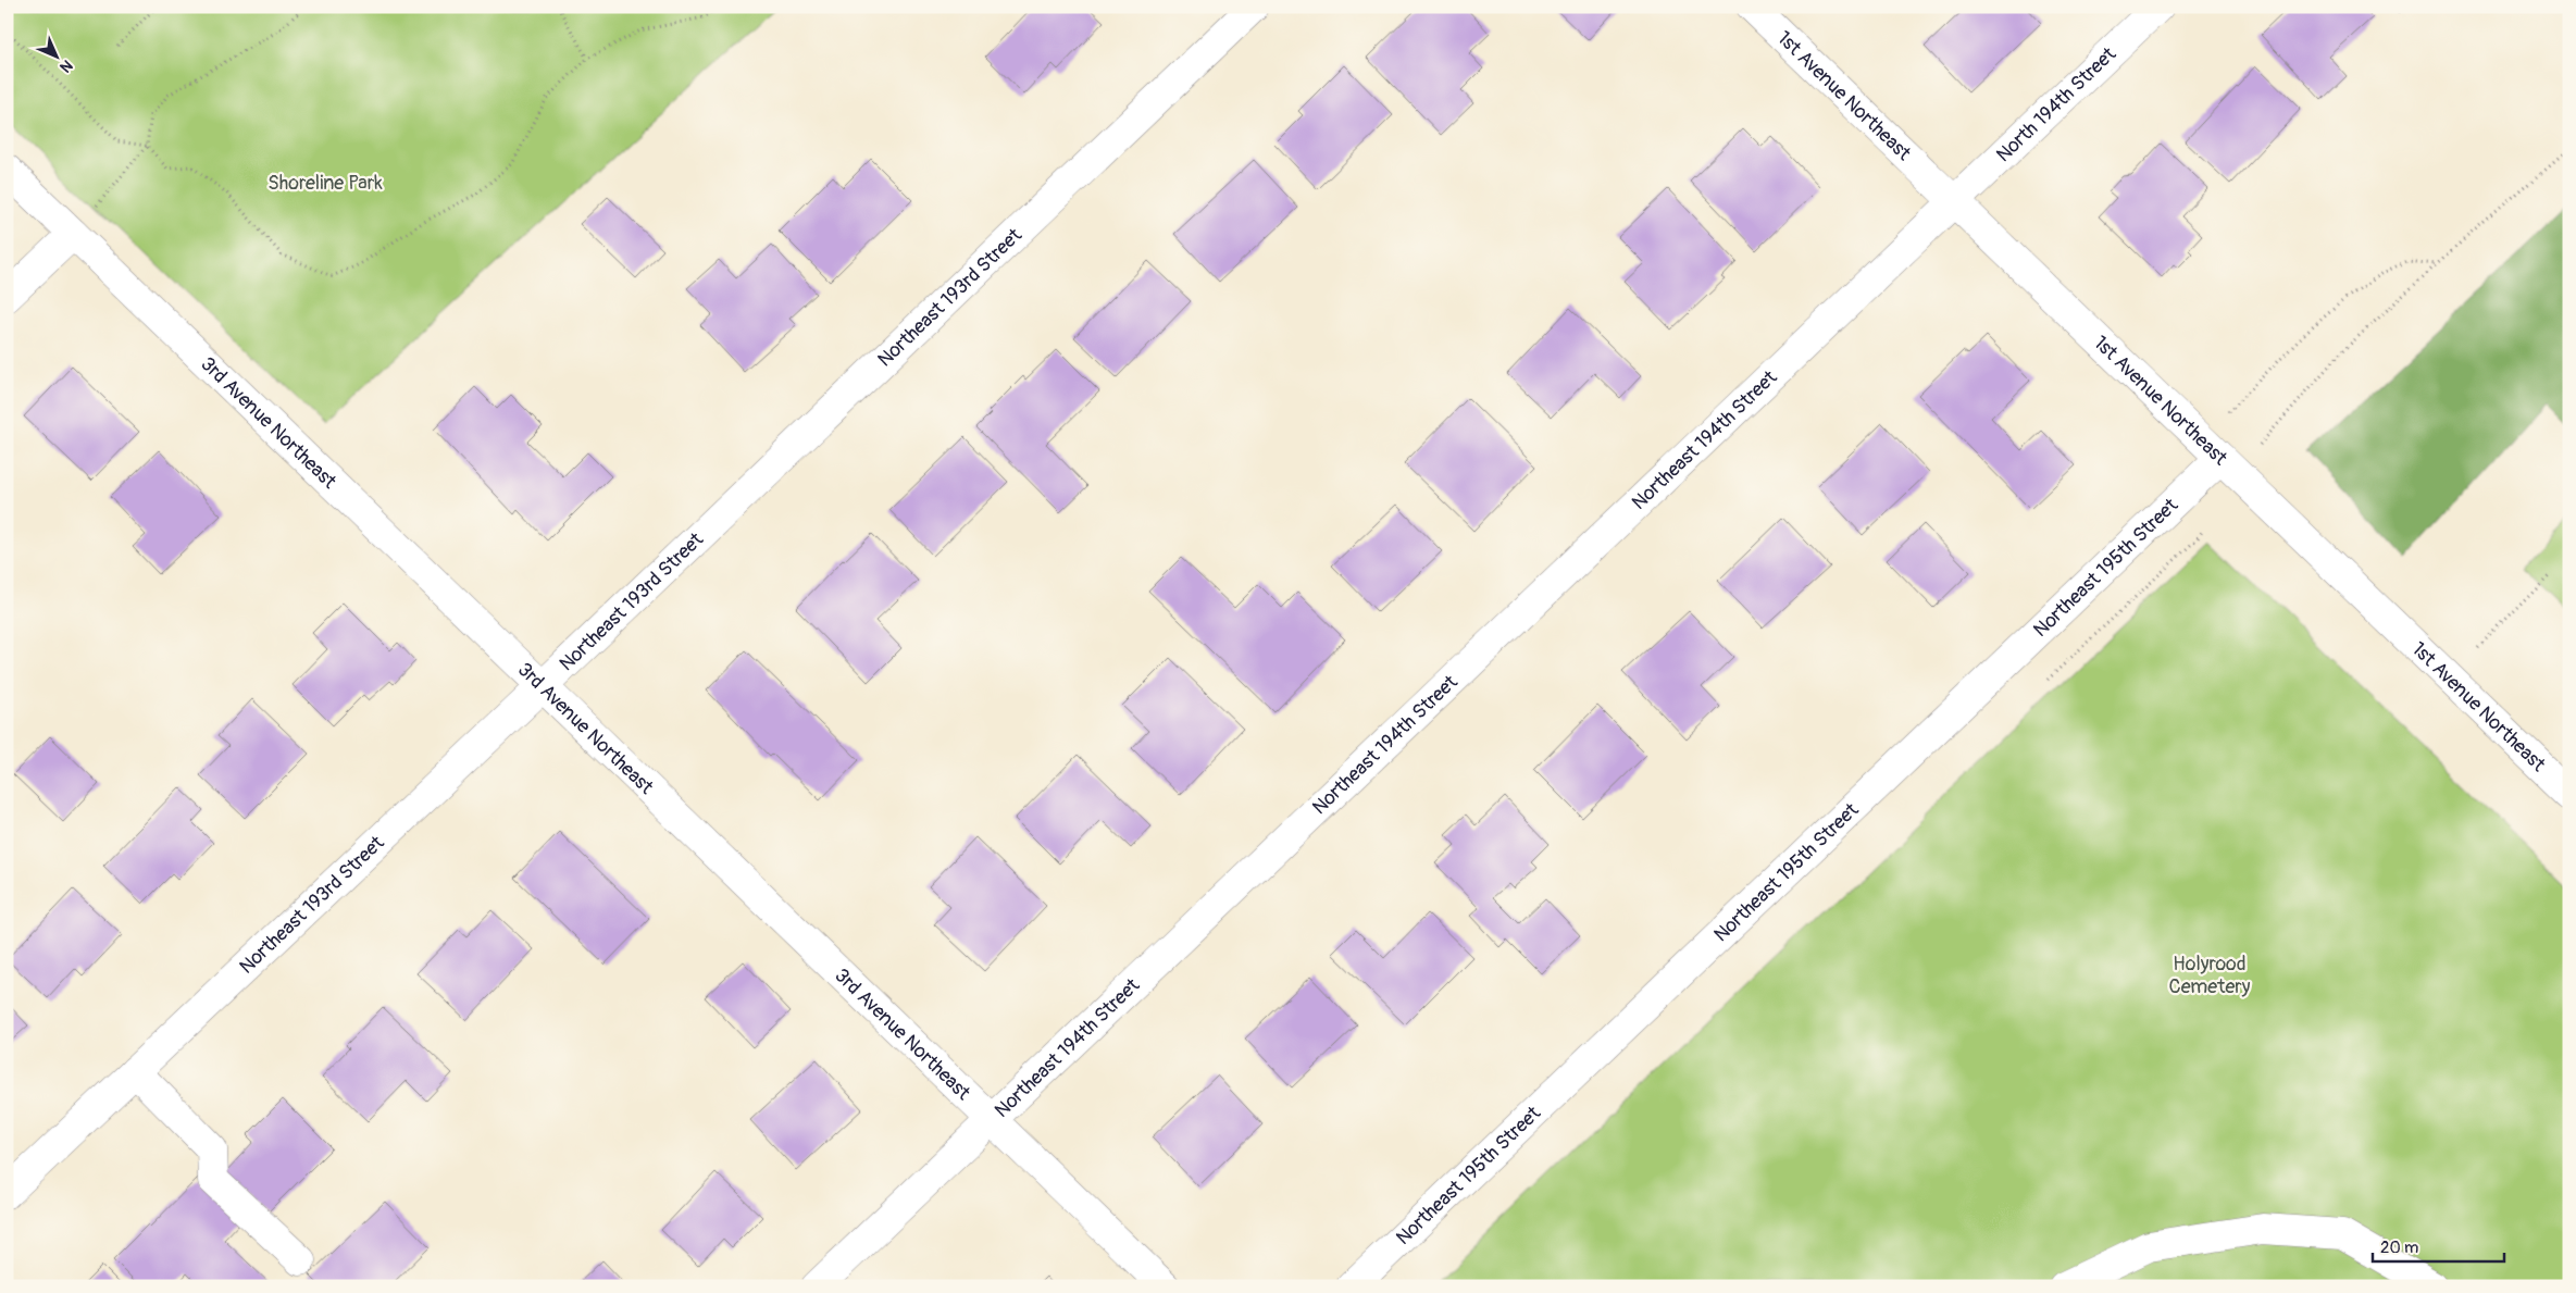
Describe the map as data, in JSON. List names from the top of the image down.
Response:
{
  "streets": {
    "street": [
      "1st Avenue Northeast",
      "North 194th Street",
      "Northeast 193rd Street",
      "3rd Avenue Northeast",
      "Northeast 194th Street",
      "Northeast 195th Street"
    ]
  },
  "crossings": [
    ["1st Avenue Northeast", "North 194th Street"],
    ["1st Avenue Northeast", "Northeast 194th Street"],
    ["1st Avenue Northeast", "Northeast 195th Street"],
    ["North 194th Street", "Northeast 194th Street"],
    ["Northeast 193rd Street", "3rd Avenue Northeast"],
    ["3rd Avenue Northeast", "Northeast 194th Street"]
  ],
  "parks": ["Shoreline Park", "Holyrood Cemetery"],
  "scale_bar": "20 m",
  "north": "bottom right"
}
